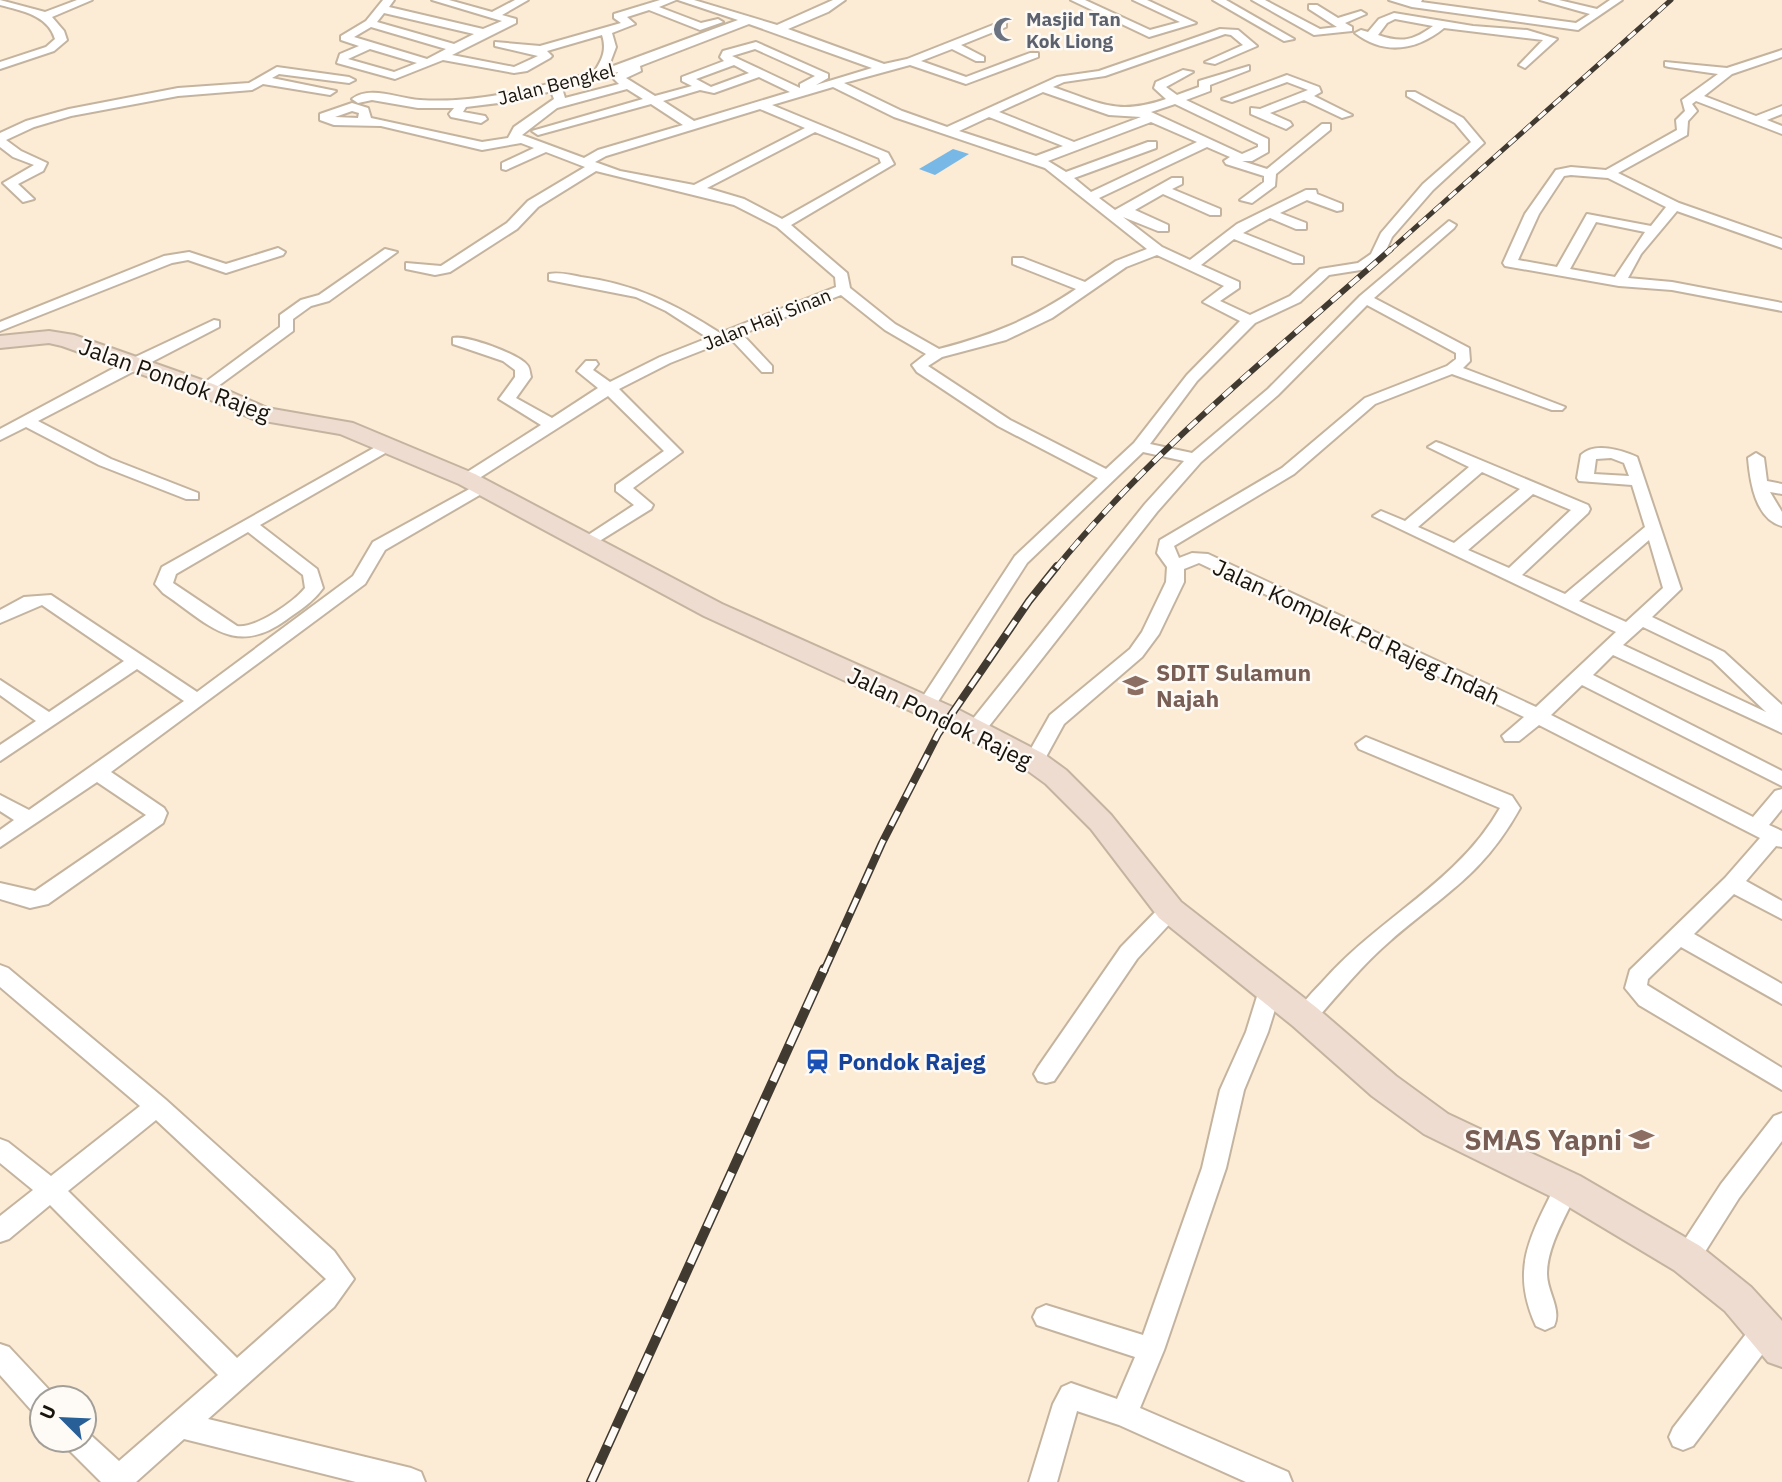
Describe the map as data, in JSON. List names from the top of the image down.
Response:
{
  "streets": {
    "main road": ["Jalan Pondok Rajeg"],
    "street": ["Jalan Bengkel", "Jalan Haji Sinan", "Jalan Komplek Pd Rajeg Indah"]
  },
  "crossings": [
    ["Jalan Haji Sinan", "Jalan Pondok Rajeg"]
  ],
  "places": {
    "mosque": ["Masjid Tan Kok Liong"],
    "school or university": ["SDIT Sulamun Najah", "SMAS Yapni"],
    "station": ["Pondok Rajeg"]
  },
  "north": "top left"
}
